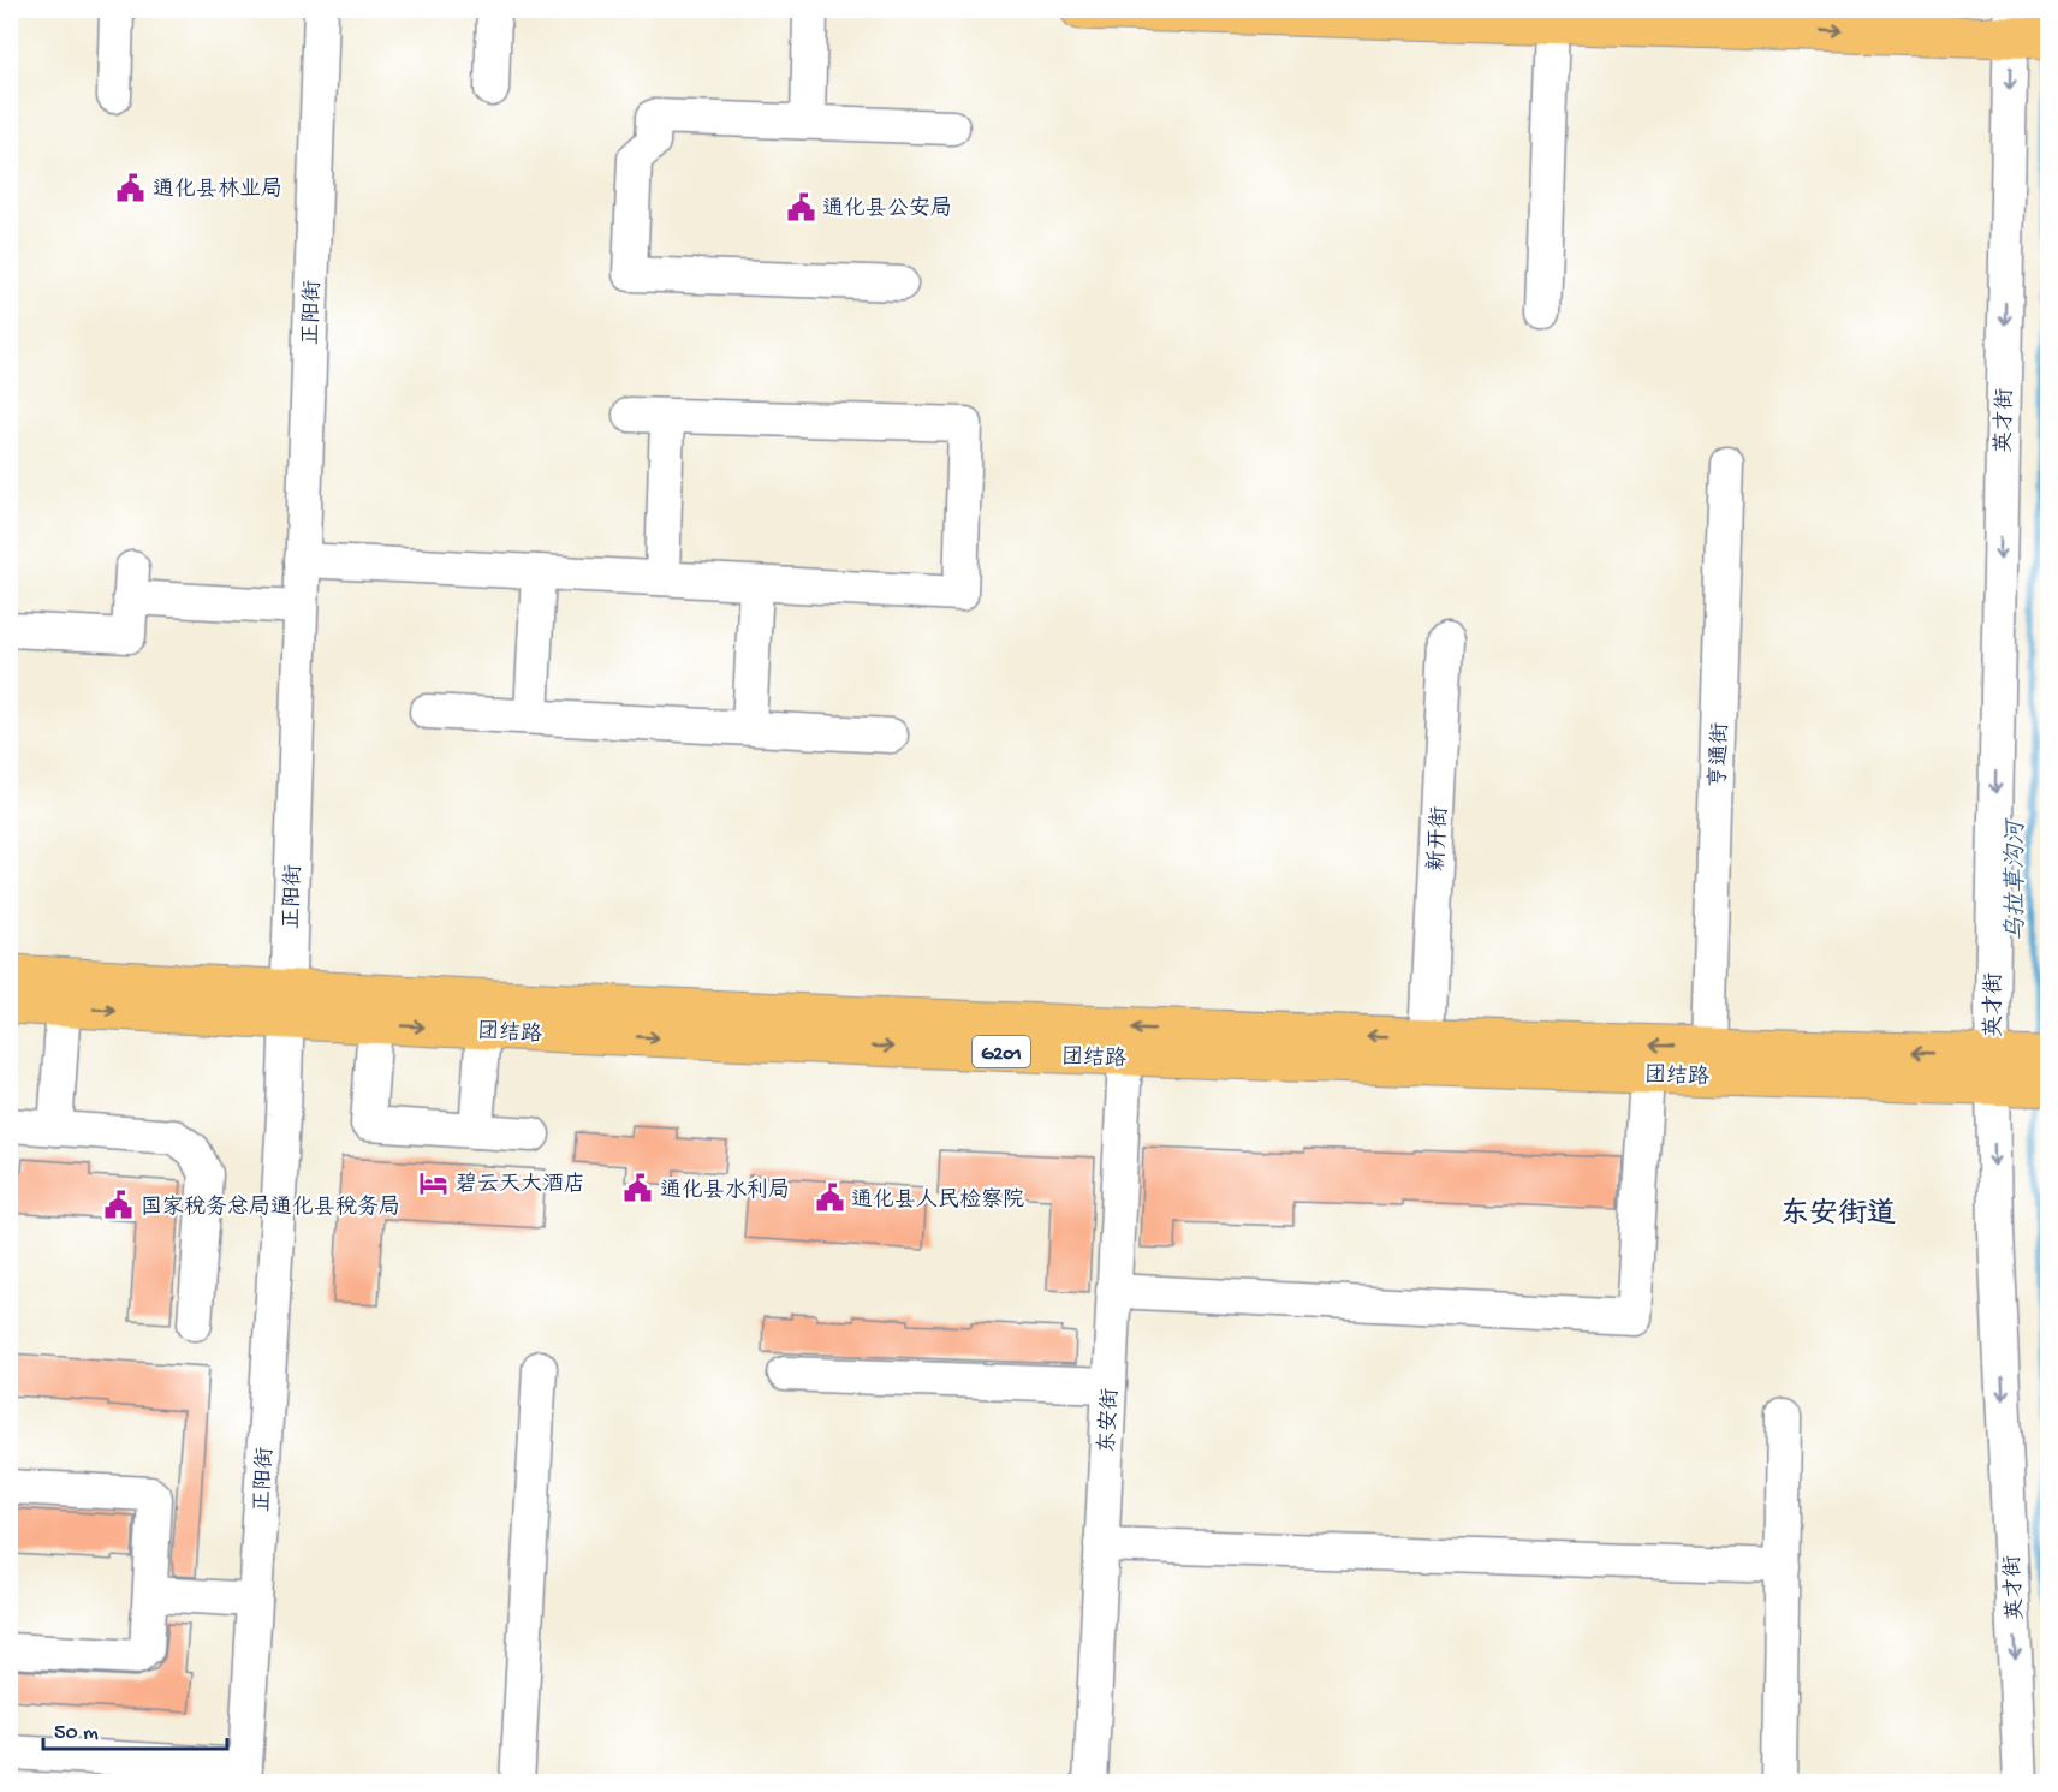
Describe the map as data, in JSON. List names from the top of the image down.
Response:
{
  "streets": {
    "main road": ["团结路", "G201"],
    "street": [
      "正阳街",
      "英才街",
      "亨通街",
      "新开街",
      "东安街"
    ]
  },
  "crossings": [
    ["正阳街", "团结路"],
    ["英才街", "团结路"],
    ["亨通街", "团结路"],
    ["新开街", "团结路"],
    ["团结路", "东安街"]
  ],
  "one_way": ["英才街"],
  "districts": ["东安街道"],
  "water": ["乌拉草沟河"],
  "places": {
    "public building": [
      "通化县林业局",
      "通化县公安局",
      "通化县水利局",
      "通化县人民检察院",
      "国家税务总局通化县税务局"
    ],
    "hotel": ["碧云天大酒店"]
  },
  "scale_bar": "50 m"
}
